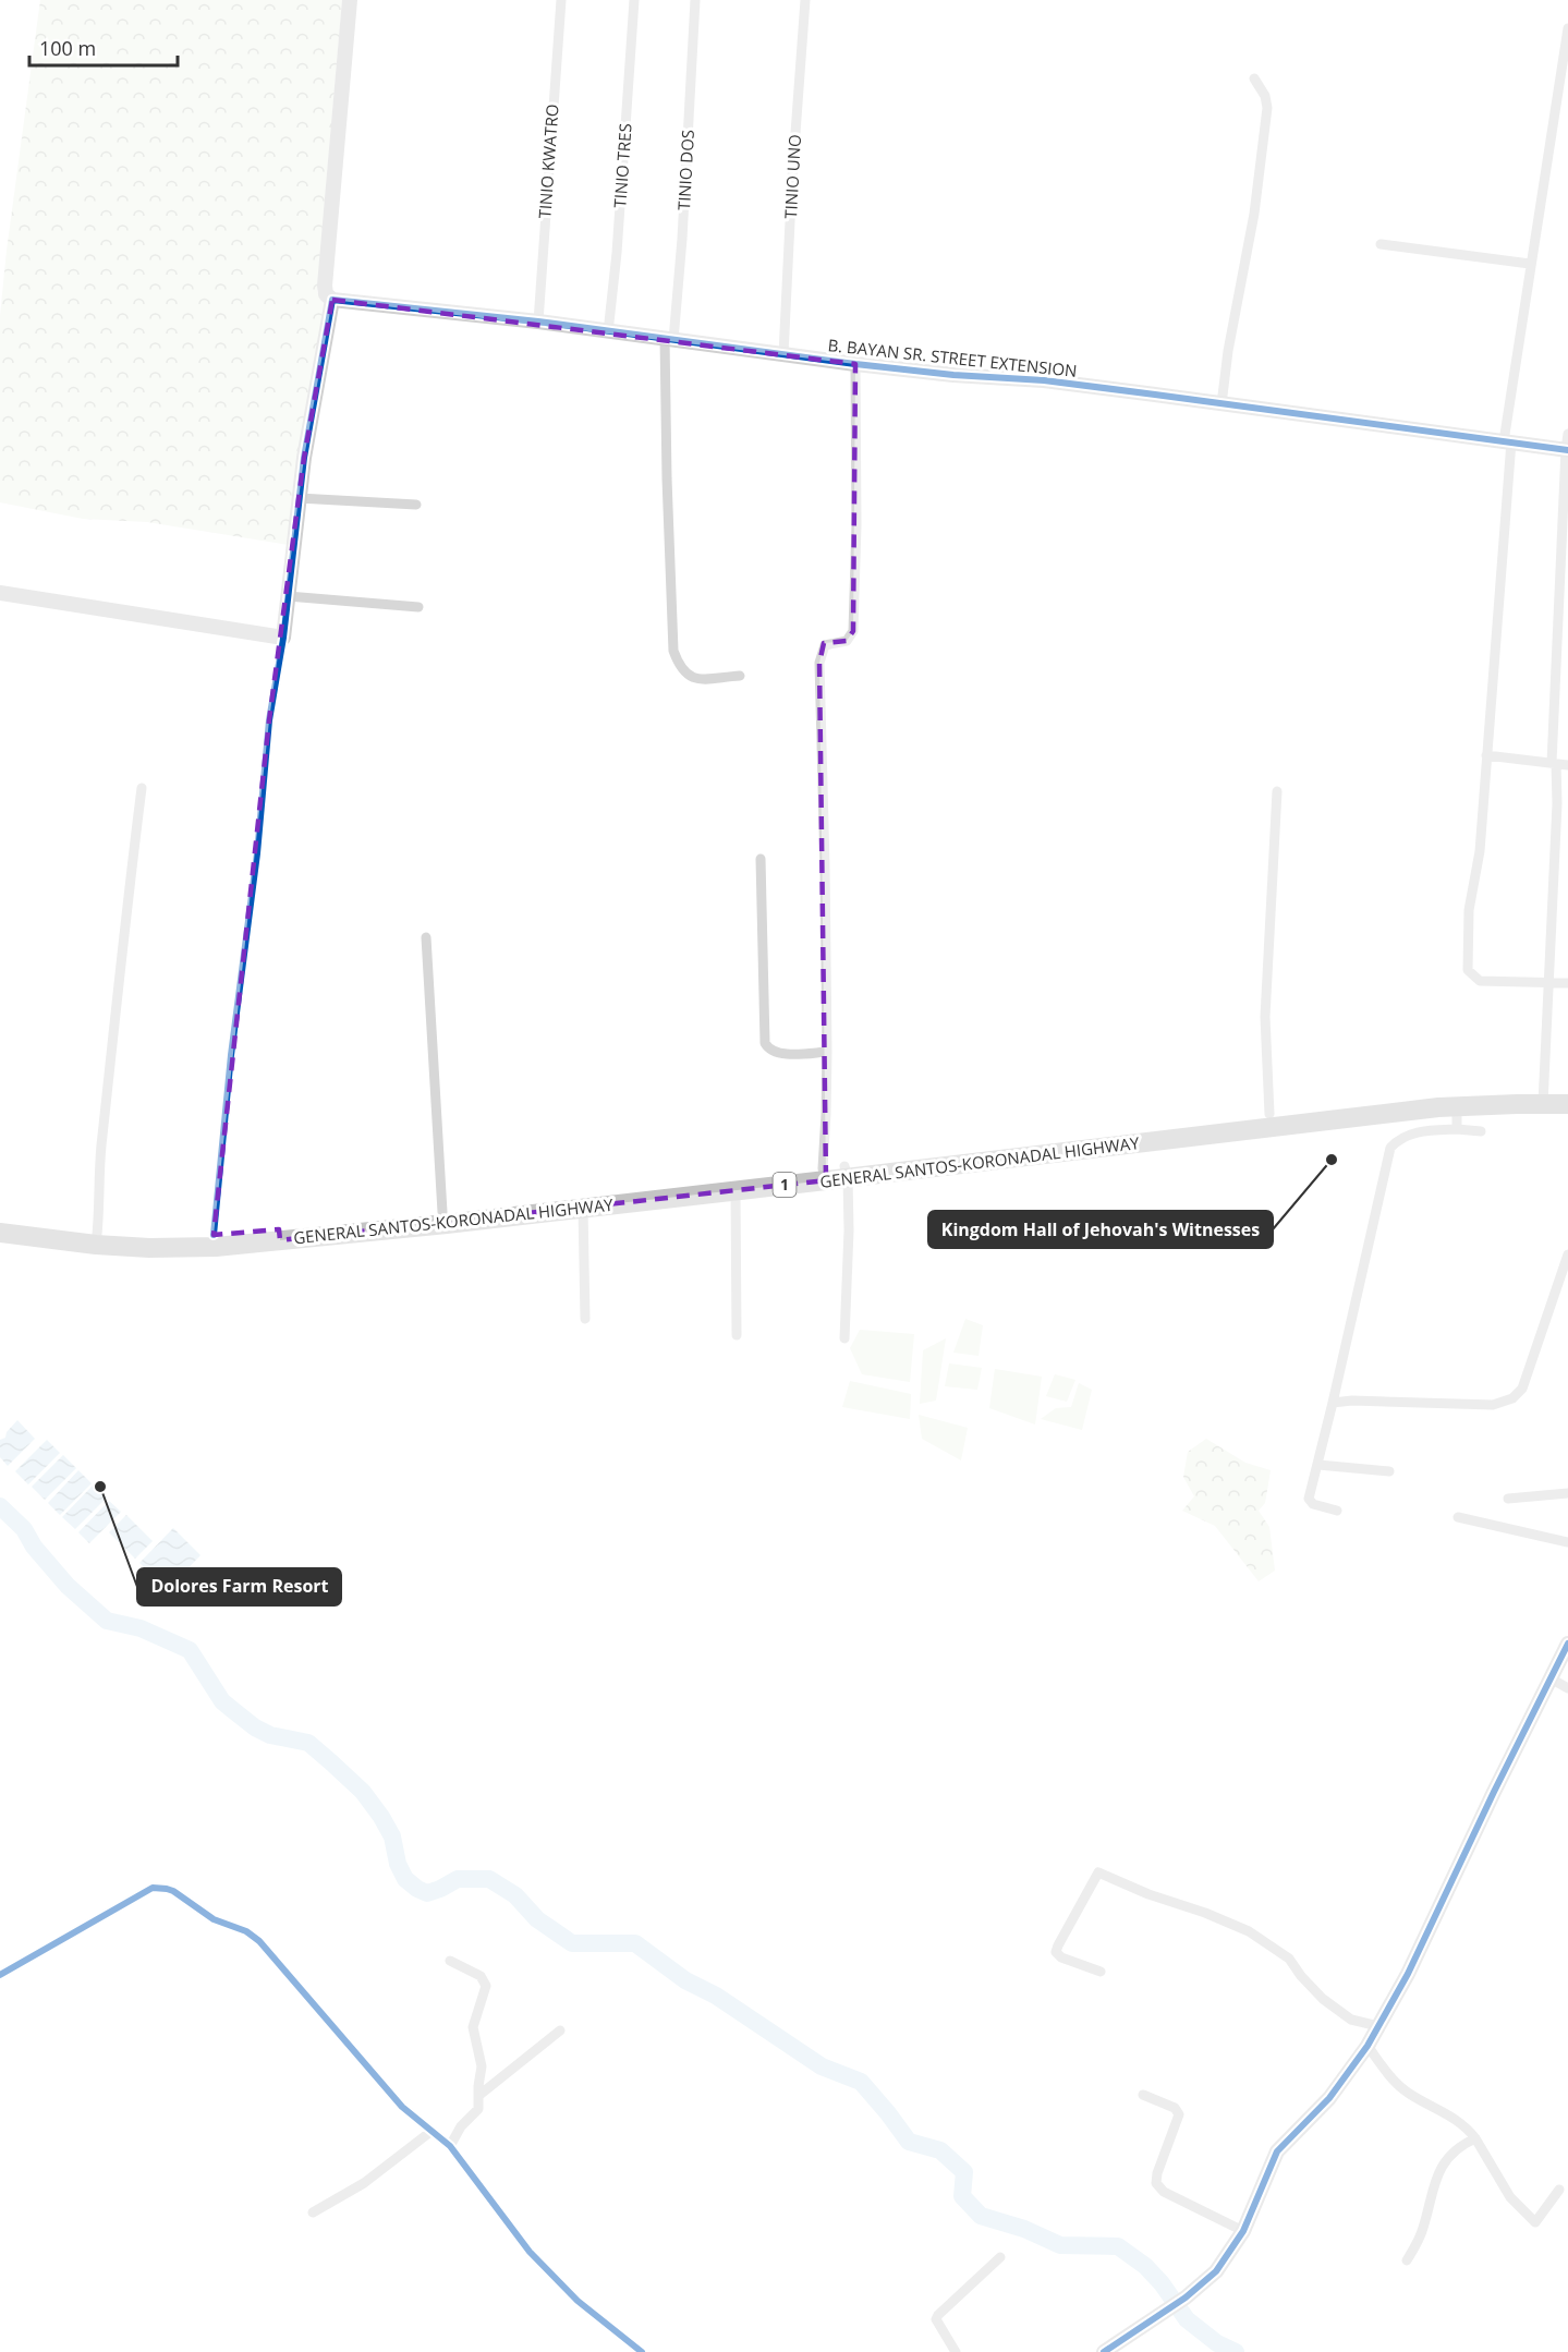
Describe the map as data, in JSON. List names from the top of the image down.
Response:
{
  "streets": {
    "highway": ["GENERAL SANTOS-KORONADAL HIGHWAY", "1"],
    "street": [
      "TINIO KWATRO",
      "TINIO TRES",
      "TINIO DOS",
      "TINIO UNO",
      "B. BAYAN SR. STREET EXTENSION"
    ]
  },
  "crossings": [
    ["TINIO KWATRO", "B. BAYAN SR. STREET EXTENSION"],
    ["TINIO TRES", "B. BAYAN SR. STREET EXTENSION"],
    ["TINIO DOS", "B. BAYAN SR. STREET EXTENSION"],
    ["TINIO UNO", "B. BAYAN SR. STREET EXTENSION"]
  ],
  "places": ["Kingdom Hall of Jehovah's Witnesses", "Dolores Farm Resort"],
  "scale_bar": "100 m"
}
